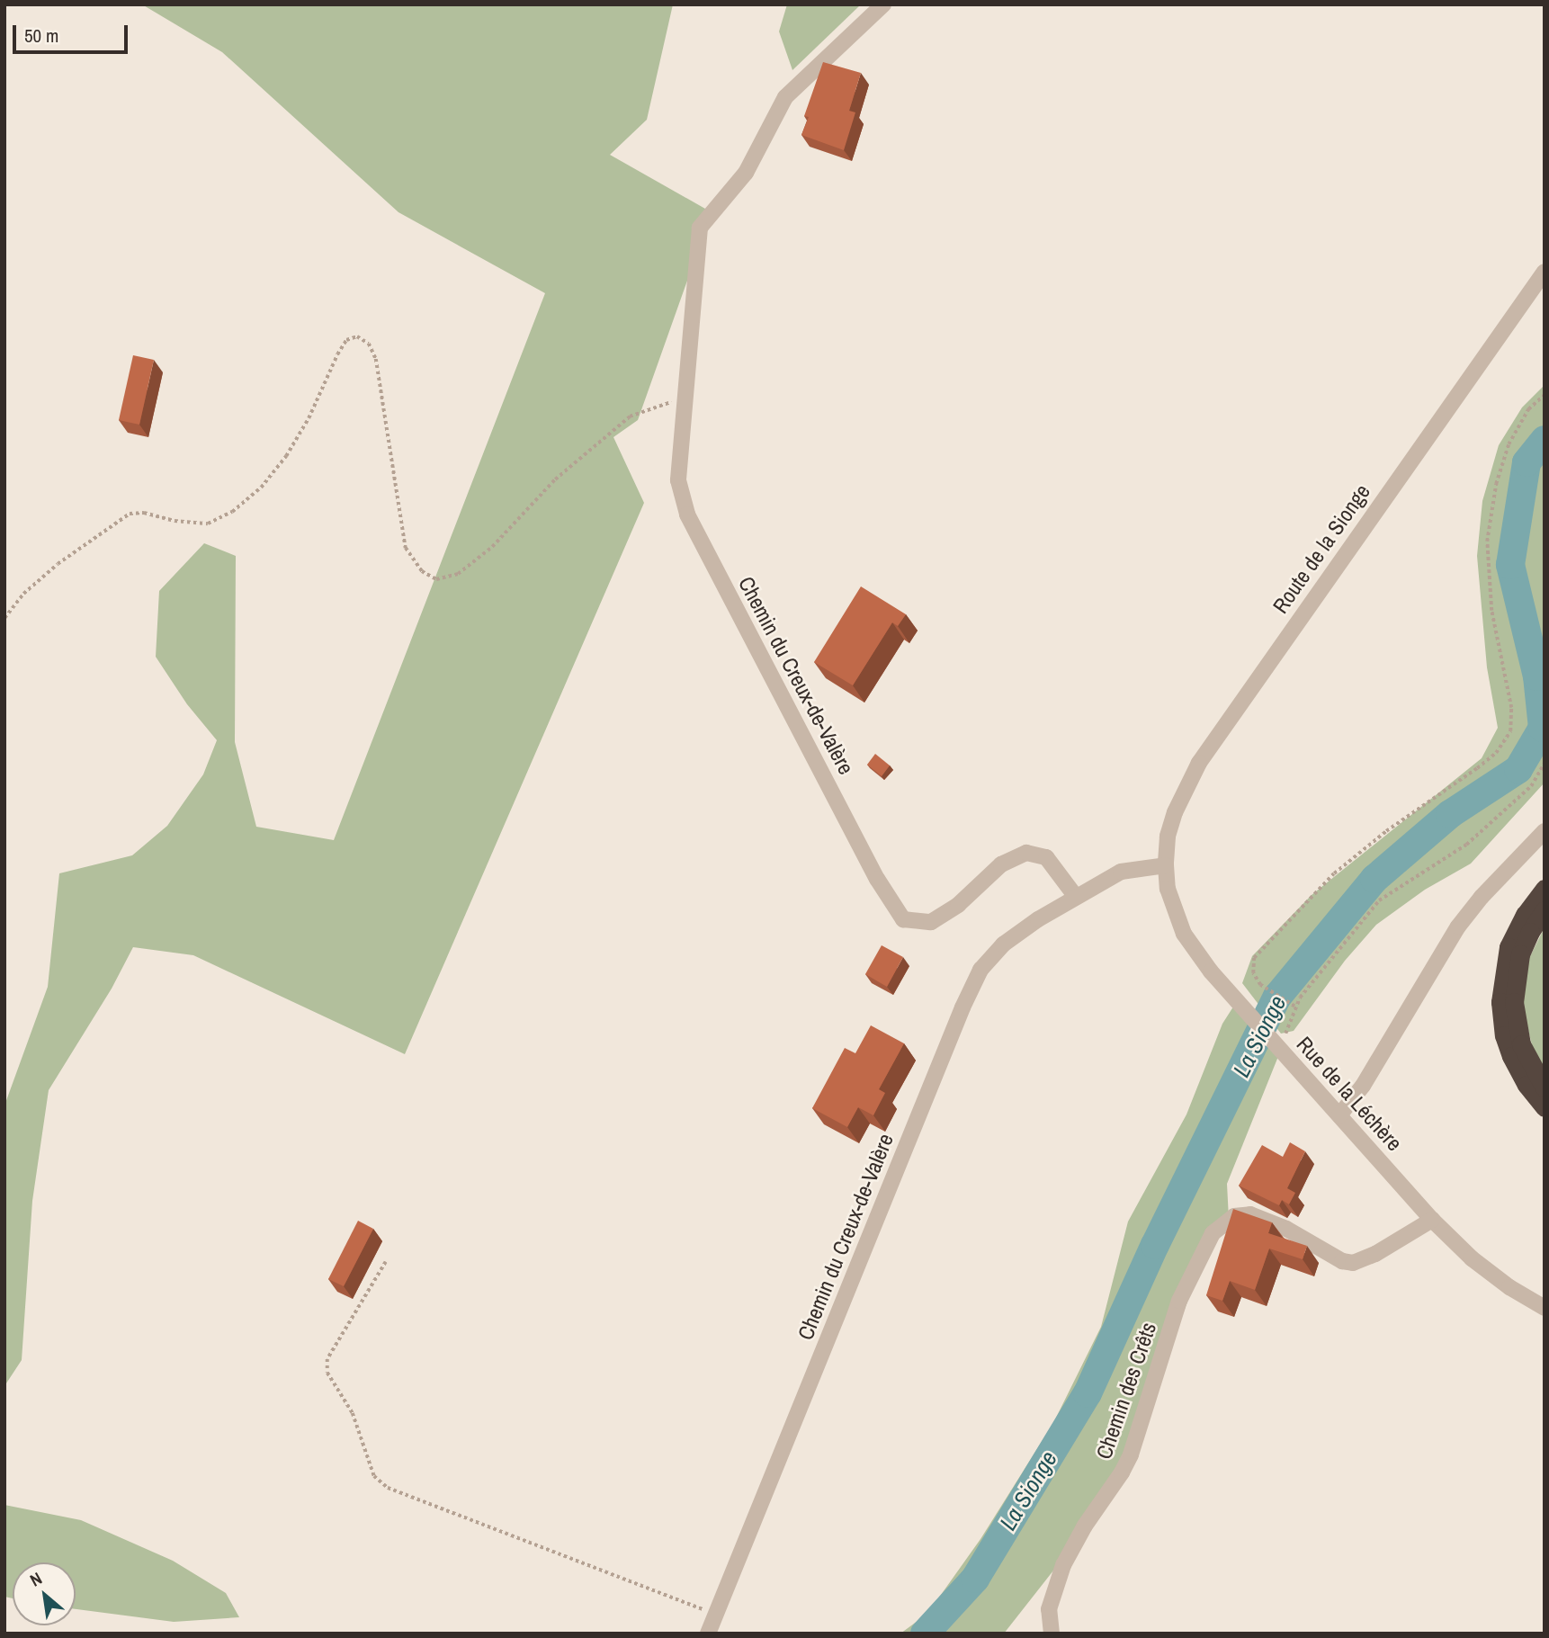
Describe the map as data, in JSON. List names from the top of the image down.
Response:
{
  "streets": {
    "street": [
      "Route de la Sionge",
      "Chemin du Creux-de-Valère",
      "Rue de la Léchère",
      "Chemin des Crêts"
    ]
  },
  "crossings": [
    ["Route de la Sionge", "Chemin du Creux-de-Valère"],
    ["Route de la Sionge", "Rue de la Léchère"],
    ["Chemin du Creux-de-Valère", "Rue de la Léchère"],
    ["Rue de la Léchère", "Chemin des Crêts"]
  ],
  "water": ["La Sionge"],
  "scale_bar": "50 m",
  "north": "top left"
}
